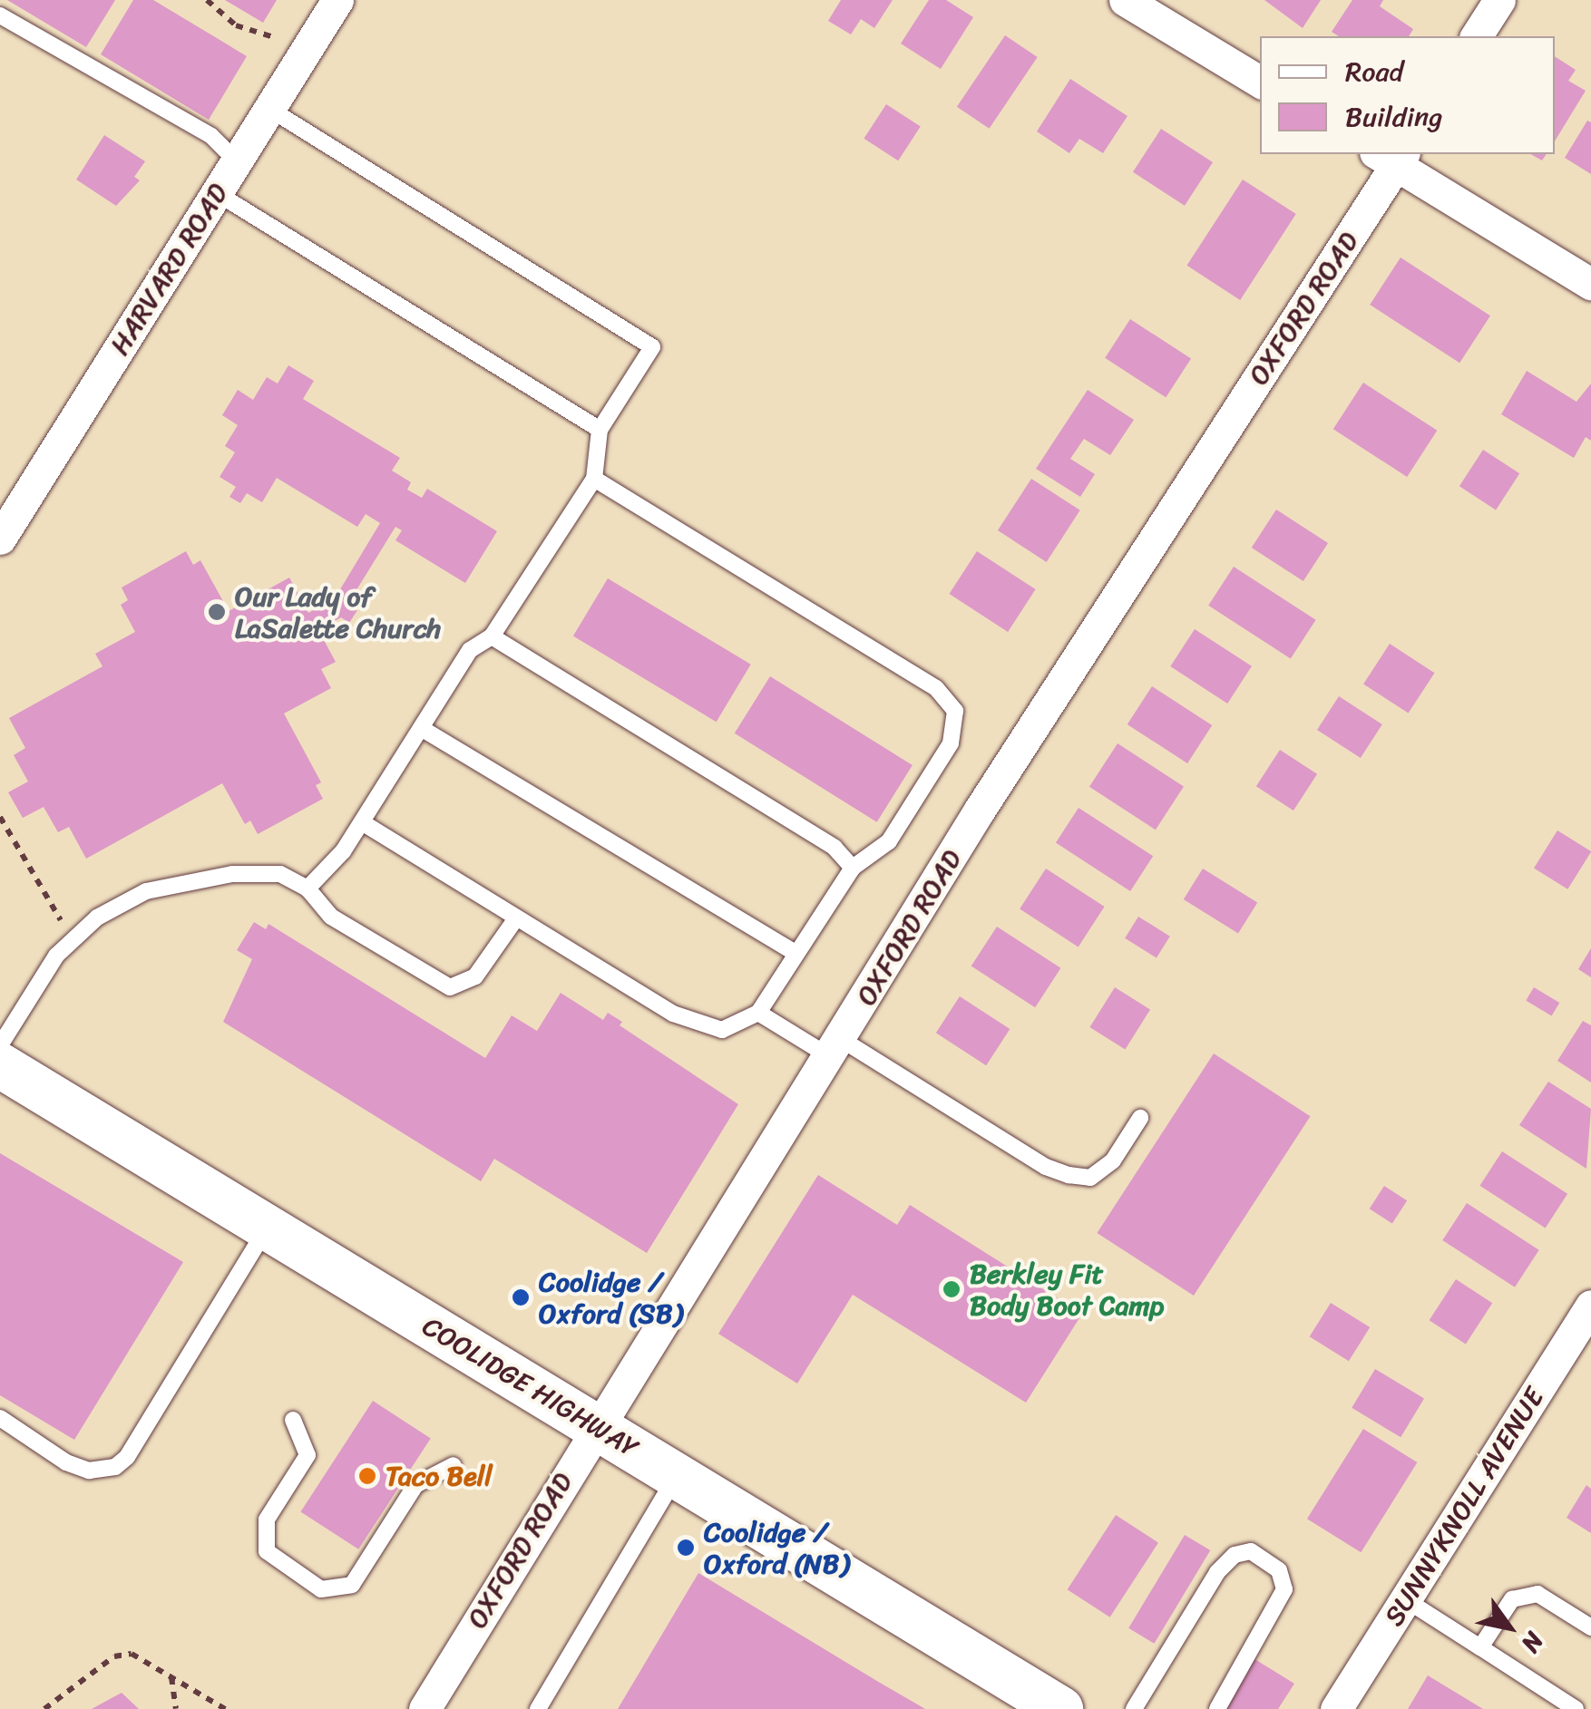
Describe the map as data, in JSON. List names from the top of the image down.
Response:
{
  "streets": {
    "main road": ["COOLIDGE HIGHWAY"],
    "street": ["HARVARD ROAD", "OXFORD ROAD", "SUNNYKNOLL AVENUE"]
  },
  "crossings": [
    ["OXFORD ROAD", "COOLIDGE HIGHWAY"]
  ],
  "places": [
    "Our Lady of LaSalette Church",
    "Berkley Fit Body Boot Camp",
    "Coolidge / Oxford (SB)",
    "Taco Bell",
    "Coolidge / Oxford (NB)"
  ],
  "legend": ["Road", "Building"],
  "north": "bottom right"
}
